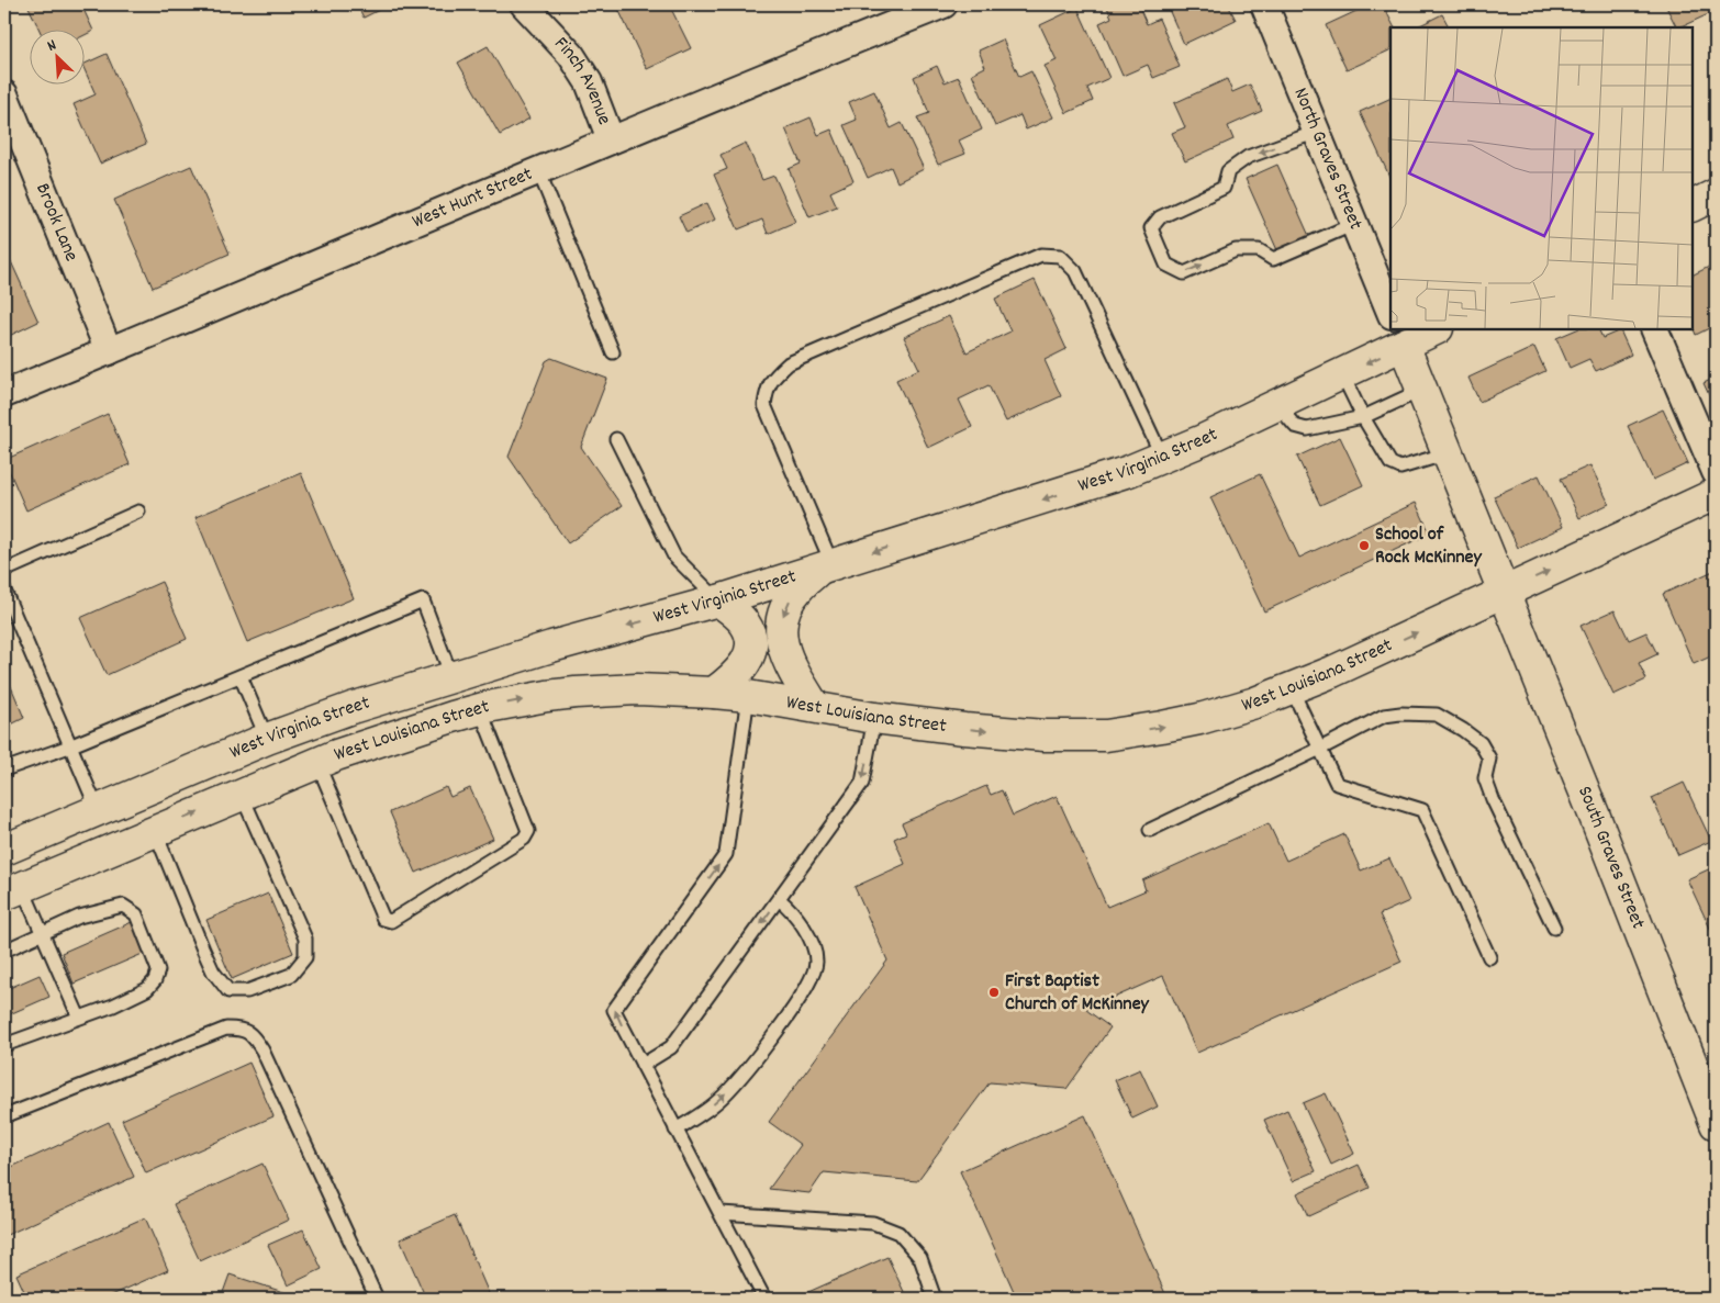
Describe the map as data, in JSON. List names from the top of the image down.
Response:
{
  "streets": {
    "main road": ["West Virginia Street", "West Louisiana Street", "South Graves Street"],
    "street": [
      "Finch Avenue",
      "North Graves Street",
      "West Hunt Street",
      "Brook Lane"
    ]
  },
  "crossings": [
    ["Finch Avenue", "West Hunt Street"],
    ["West Hunt Street", "Brook Lane"],
    ["West Louisiana Street", "South Graves Street"]
  ],
  "one_way": ["West Virginia Street", "West Louisiana Street"],
  "places": ["School of Rock McKinney", "First Baptist Church of McKinney"],
  "north": "top left"
}
